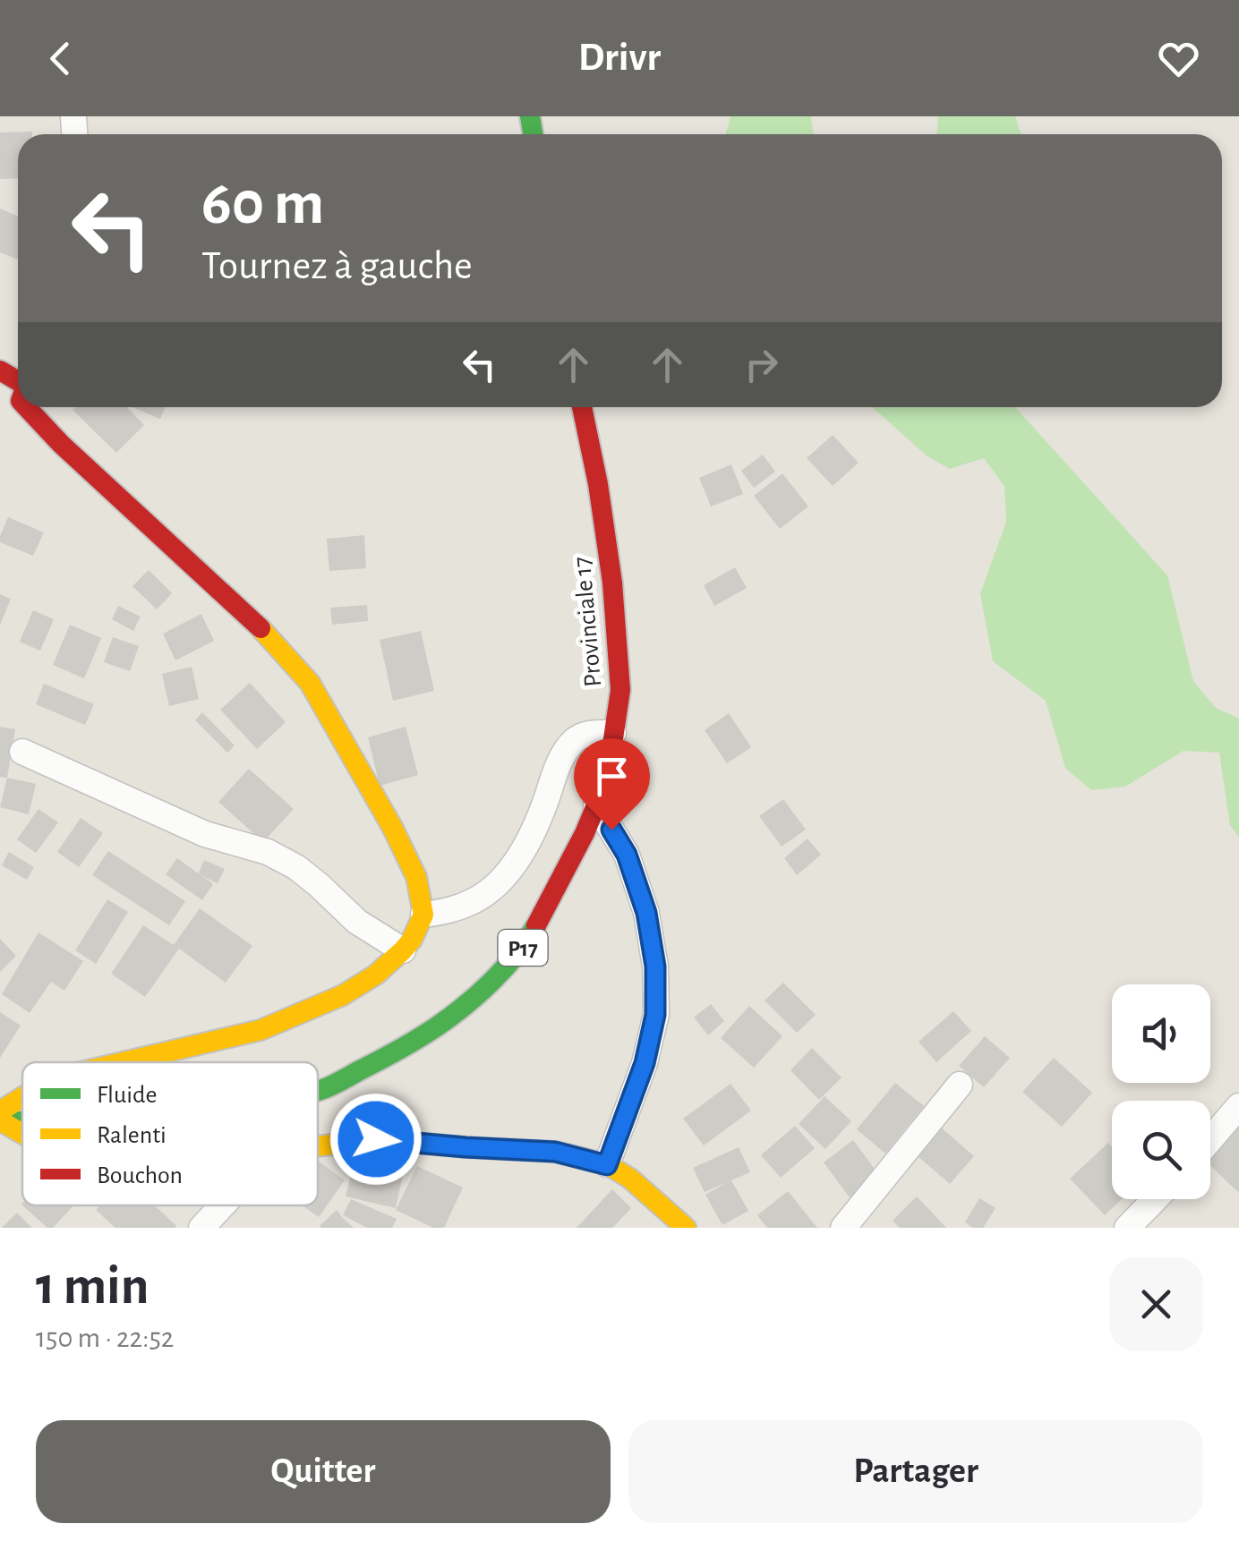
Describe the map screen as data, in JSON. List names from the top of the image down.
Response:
{
  "streets": {
    "street": ["Provinciale 17", "P17"]
  },
  "legend": ["Fluide", "Ralenti", "Bouchon"],
  "page": {
    "header": "Drivr",
    "turn": ["60 m", "Tournez à gauche"],
    "heading": ["1 min", "150 m · 22:52"],
    "buttons": ["Quitter", "Partager"]
  }
}
